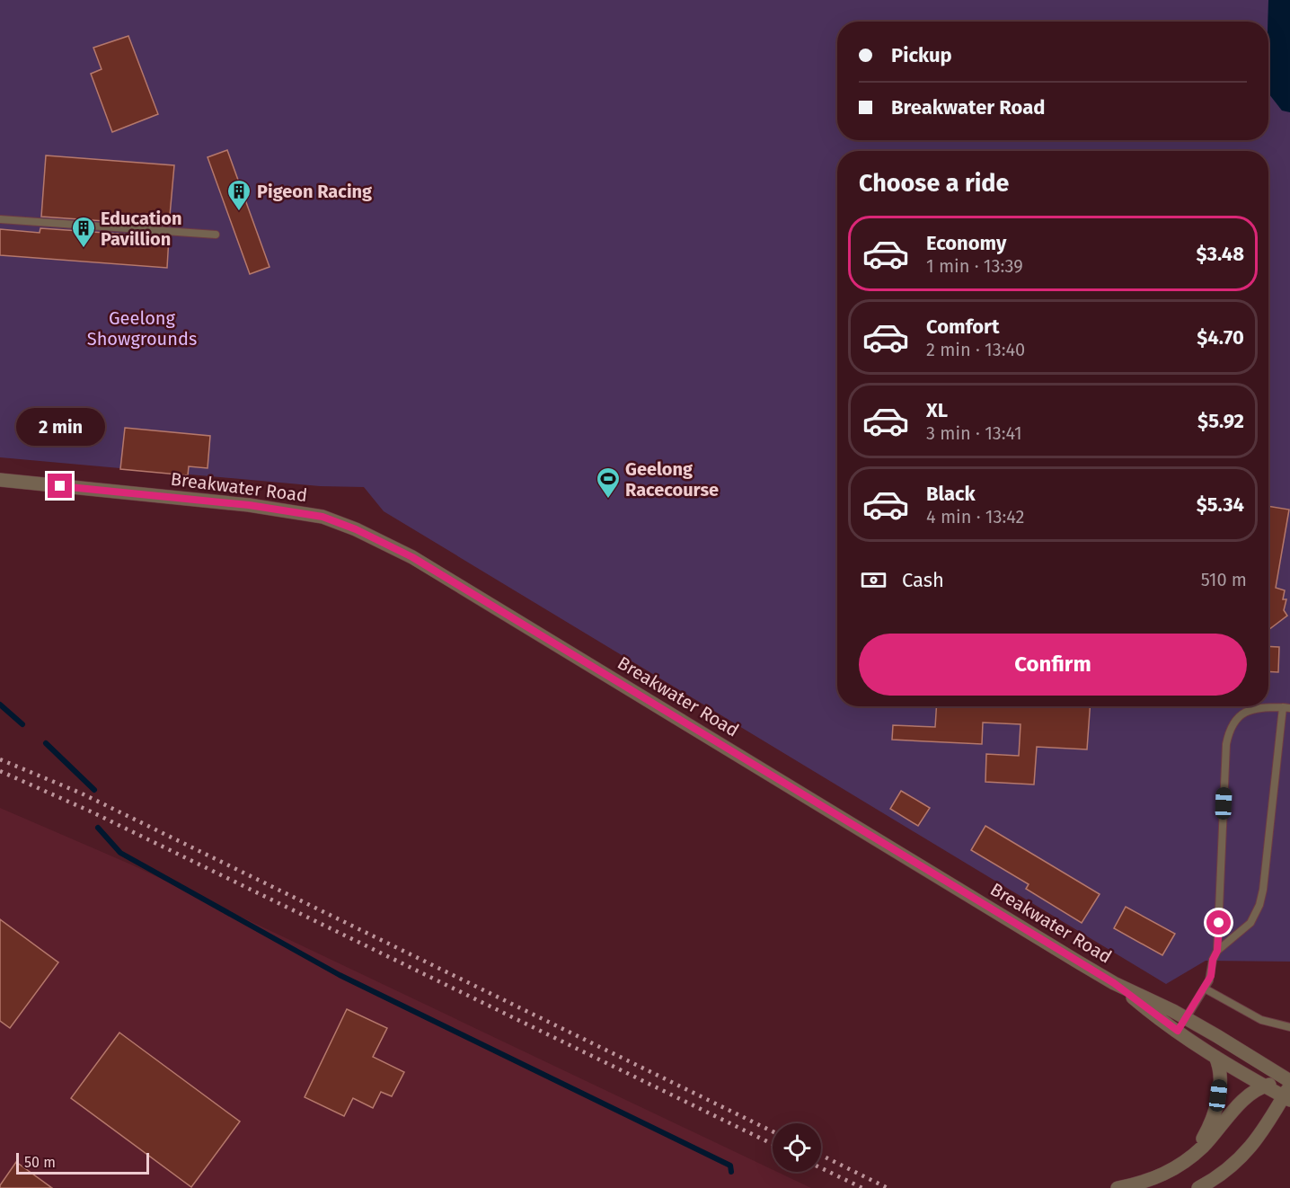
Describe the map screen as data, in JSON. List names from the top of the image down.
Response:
{
  "streets": {
    "street": ["Breakwater Road"]
  },
  "parks": ["Geelong Showgrounds"],
  "places": {
    "building": ["Pigeon Racing", "Education Pavillion"],
    "sports": ["Geelong Racecourse"]
  },
  "scale_bar": "50 m",
  "page": {
    "banner": ["Pickup", "Breakwater Road"],
    "heading": "Choose a ride",
    "list": [
      {
        "name": "Economy",
        "note": "1 min · 13:39",
        "value": "$3.48"
      },
      {
        "name": "Comfort",
        "note": "2 min · 13:40",
        "value": "$4.70"
      },
      {
        "name": "XL",
        "note": "3 min · 13:41",
        "value": "$5.92"
      },
      {
        "name": "Black",
        "note": "4 min · 13:42",
        "value": "$5.34"
      }
    ],
    "bubble": "2 min",
    "pay": ["Cash", "510 m"],
    "buttons": "Confirm",
    "scale": "50 m"
  }
}
